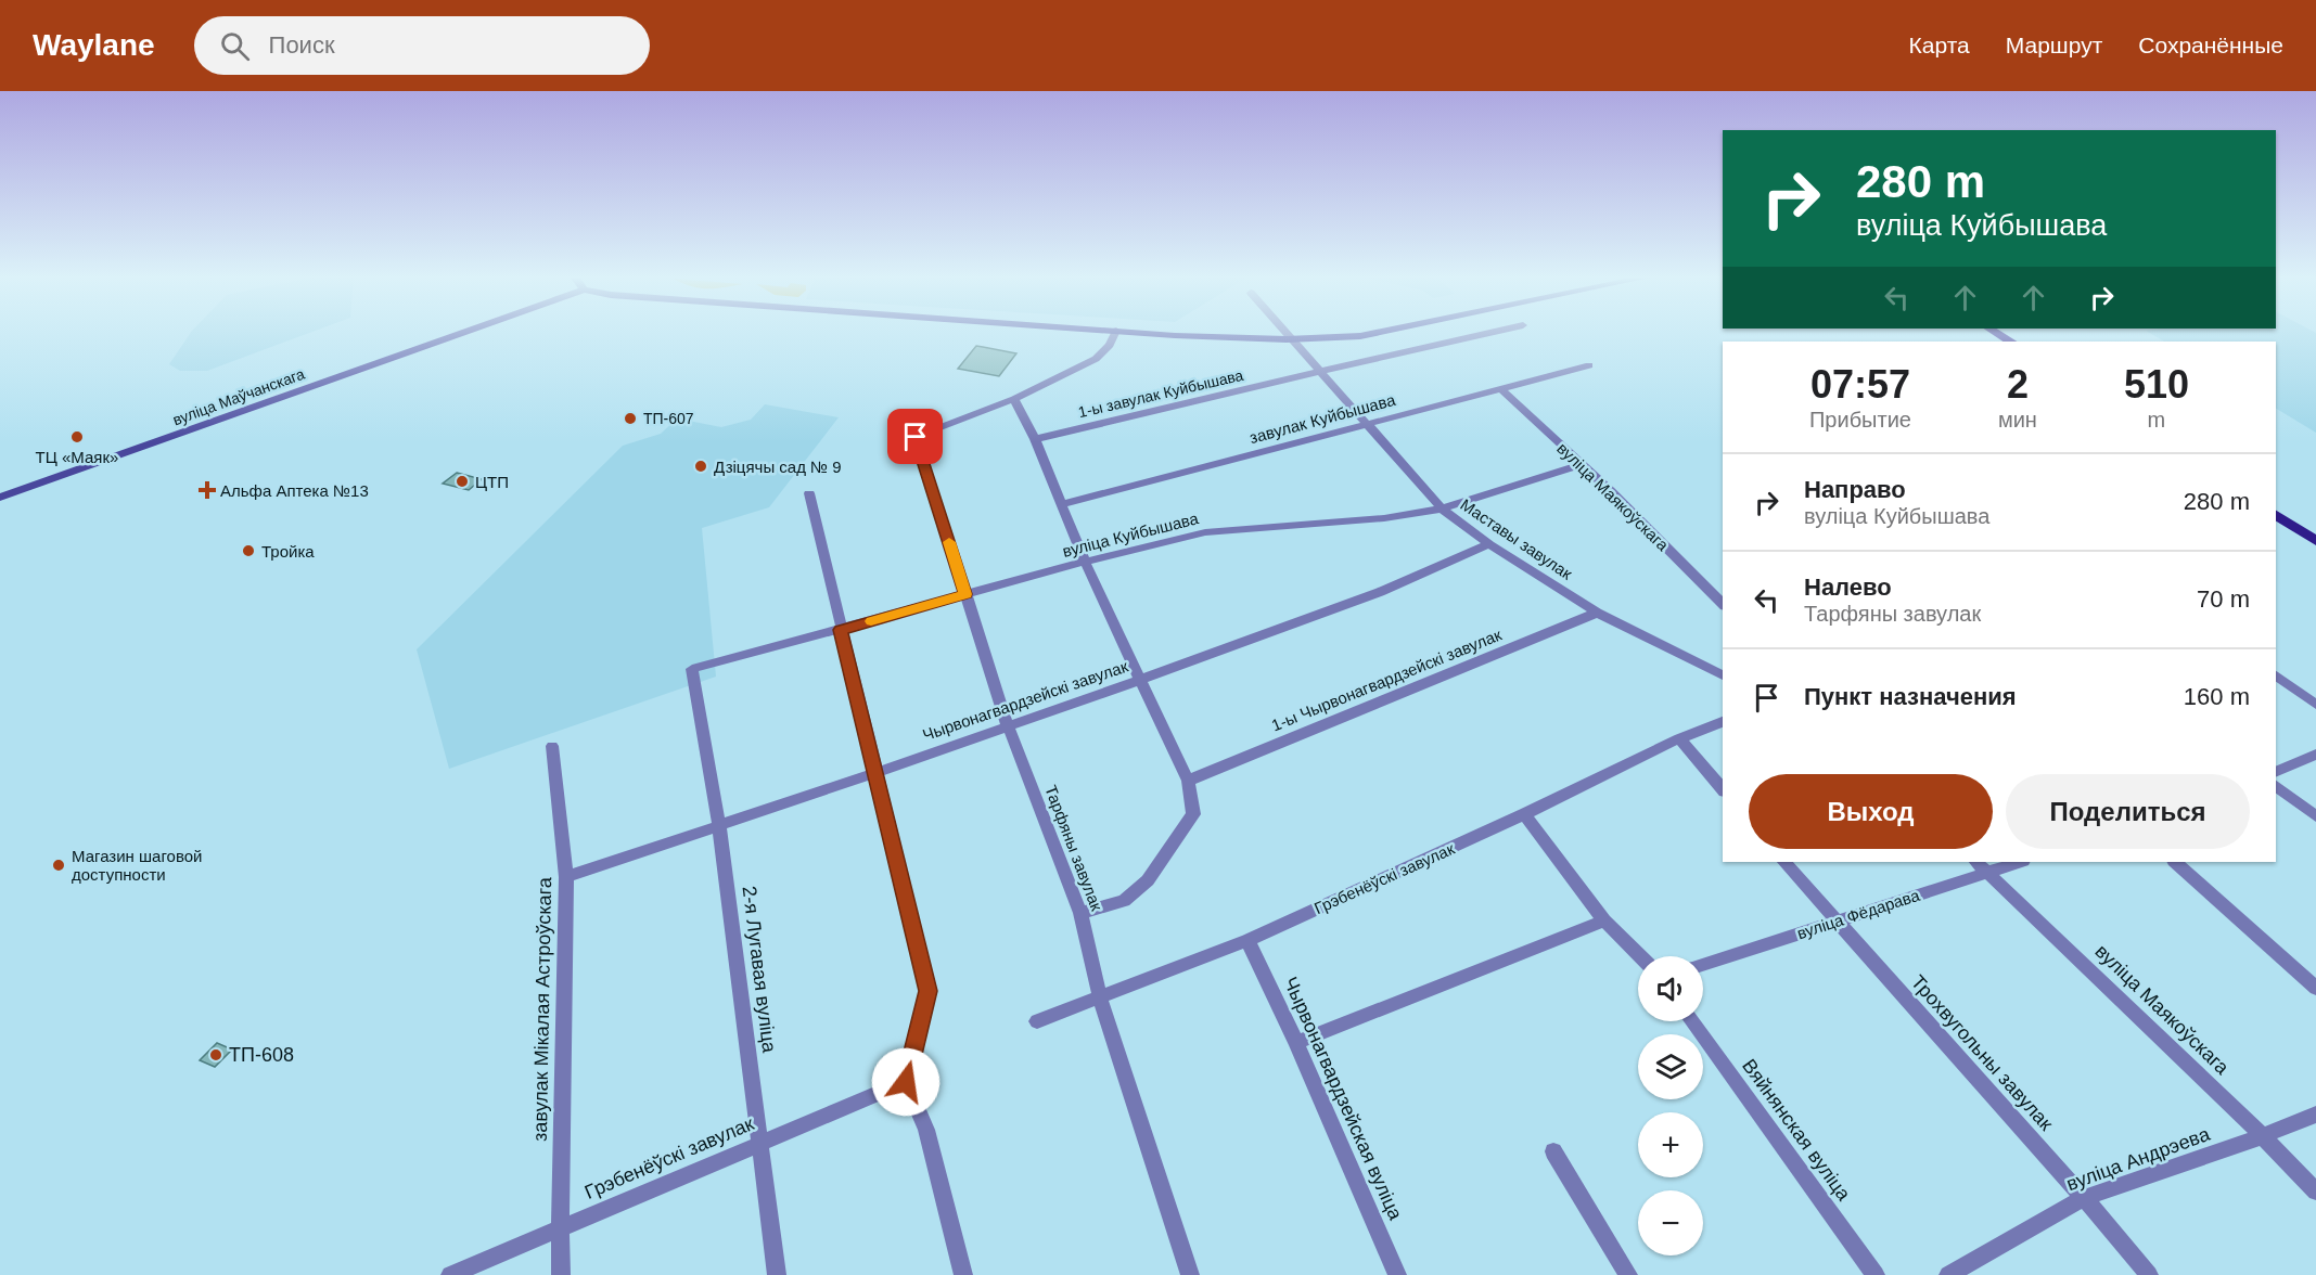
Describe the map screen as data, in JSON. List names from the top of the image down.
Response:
{
  "streets": {
    "main road": ["вуліца Маўчанскага"],
    "street": [
      "1-ы завулак Куйбышава",
      "завулак Куйбышава",
      "вуліца Маякоўскага",
      "вуліца Куйбышава",
      "Маставы завулак",
      "1-ы Чырвонагвардзейскі завулак",
      "Чырвонагвардзейскі завулак",
      "Тарфяны завулак",
      "Грэбенёўскі завулак",
      "вуліца Фёдарава",
      "2-я Лугавая вуліца",
      "завулак Мікалая Астроўскага",
      "Трохвугольны завулак",
      "Чырвонагвардзейская вуліца",
      "Вяйнянская вуліца",
      "вуліца Андрэева"
    ]
  },
  "crossings": [
    ["1-ы завулак Куйбышава", "Маставы завулак"],
    ["завулак Куйбышава", "вуліца Маякоўскага"],
    ["завулак Куйбышава", "Маставы завулак"],
    ["вуліца Маякоўскага", "вуліца Куйбышава"],
    ["вуліца Маякоўскага", "вуліца Фёдарава"],
    ["вуліца Маякоўскага", "вуліца Андрэева"],
    ["вуліца Куйбышава", "Маставы завулак"],
    ["вуліца Куйбышава", "Тарфяны завулак"],
    ["вуліца Куйбышава", "2-я Лугавая вуліца"],
    ["Маставы завулак", "1-ы Чырвонагвардзейскі завулак"],
    ["Маставы завулак", "Чырвонагвардзейскі завулак"],
    ["Чырвонагвардзейскі завулак", "Тарфяны завулак"],
    ["Чырвонагвардзейскі завулак", "2-я Лугавая вуліца"],
    ["Чырвонагвардзейскі завулак", "завулак Мікалая Астроўскага"],
    ["Тарфяны завулак", "Грэбенёўскі завулак"],
    ["Грэбенёўскі завулак", "2-я Лугавая вуліца"],
    ["Грэбенёўскі завулак", "завулак Мікалая Астроўскага"],
    ["Грэбенёўскі завулак", "Чырвонагвардзейская вуліца"],
    ["вуліца Фёдарава", "Трохвугольны завулак"],
    ["Трохвугольны завулак", "вуліца Андрэева"]
  ],
  "places": {
    "other": [
      "ТП-607",
      "ТЦ «Маяк»",
      "Дзіцячы сад № 9",
      "ЦТП",
      "Тройка",
      "Магазин шаговой доступности",
      "ТП-608"
    ],
    "health": ["Альфа Аптека №13"]
  },
  "page": {
    "header": "Waylane",
    "search": "Поиск",
    "nav": ["Карта", "Маршрут", "Сохранённые"],
    "turn": ["280 m", "вуліца Куйбышава"],
    "eta": [
      "07:57",
      "Прибытие",
      "2",
      "мин",
      "510",
      "m"
    ],
    "list": [
      {
        "name": "Направо",
        "note": "вуліца Куйбышава",
        "value": "280 m"
      },
      {
        "name": "Налево",
        "note": "Тарфяны завулак",
        "value": "70 m"
      },
      {
        "name": "Пункт назначения",
        "value": "160 m"
      }
    ],
    "buttons": ["Выход", "Поделиться"],
    "map_buttons": ["+", "−"]
  }
}
